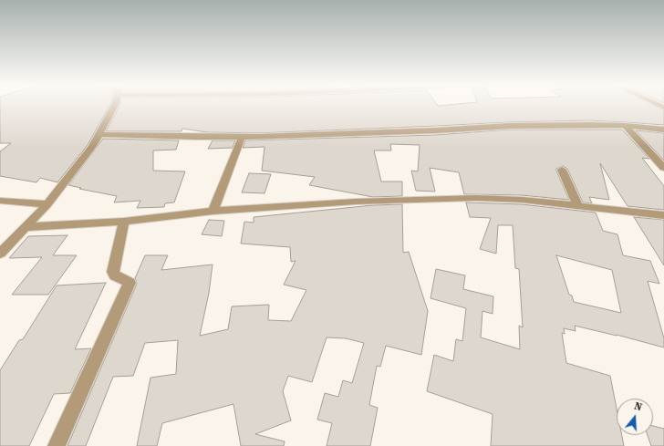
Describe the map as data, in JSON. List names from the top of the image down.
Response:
{
  "north": "top"
}
